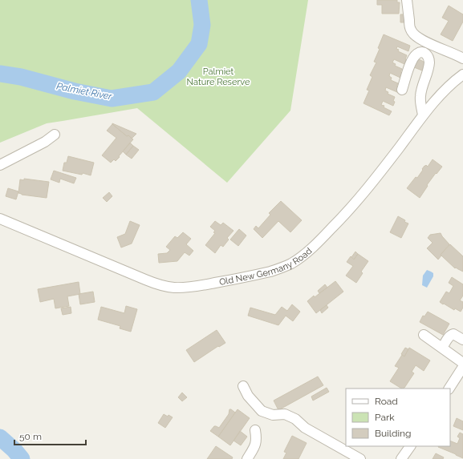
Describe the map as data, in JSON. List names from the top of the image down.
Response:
{
  "streets": {
    "street": ["Old New Germany Road"]
  },
  "water": ["Palmiet River"],
  "parks": ["Palmiet Nature Reserve"],
  "legend": ["Road", "Park", "Building"],
  "scale_bar": "50 m"
}
